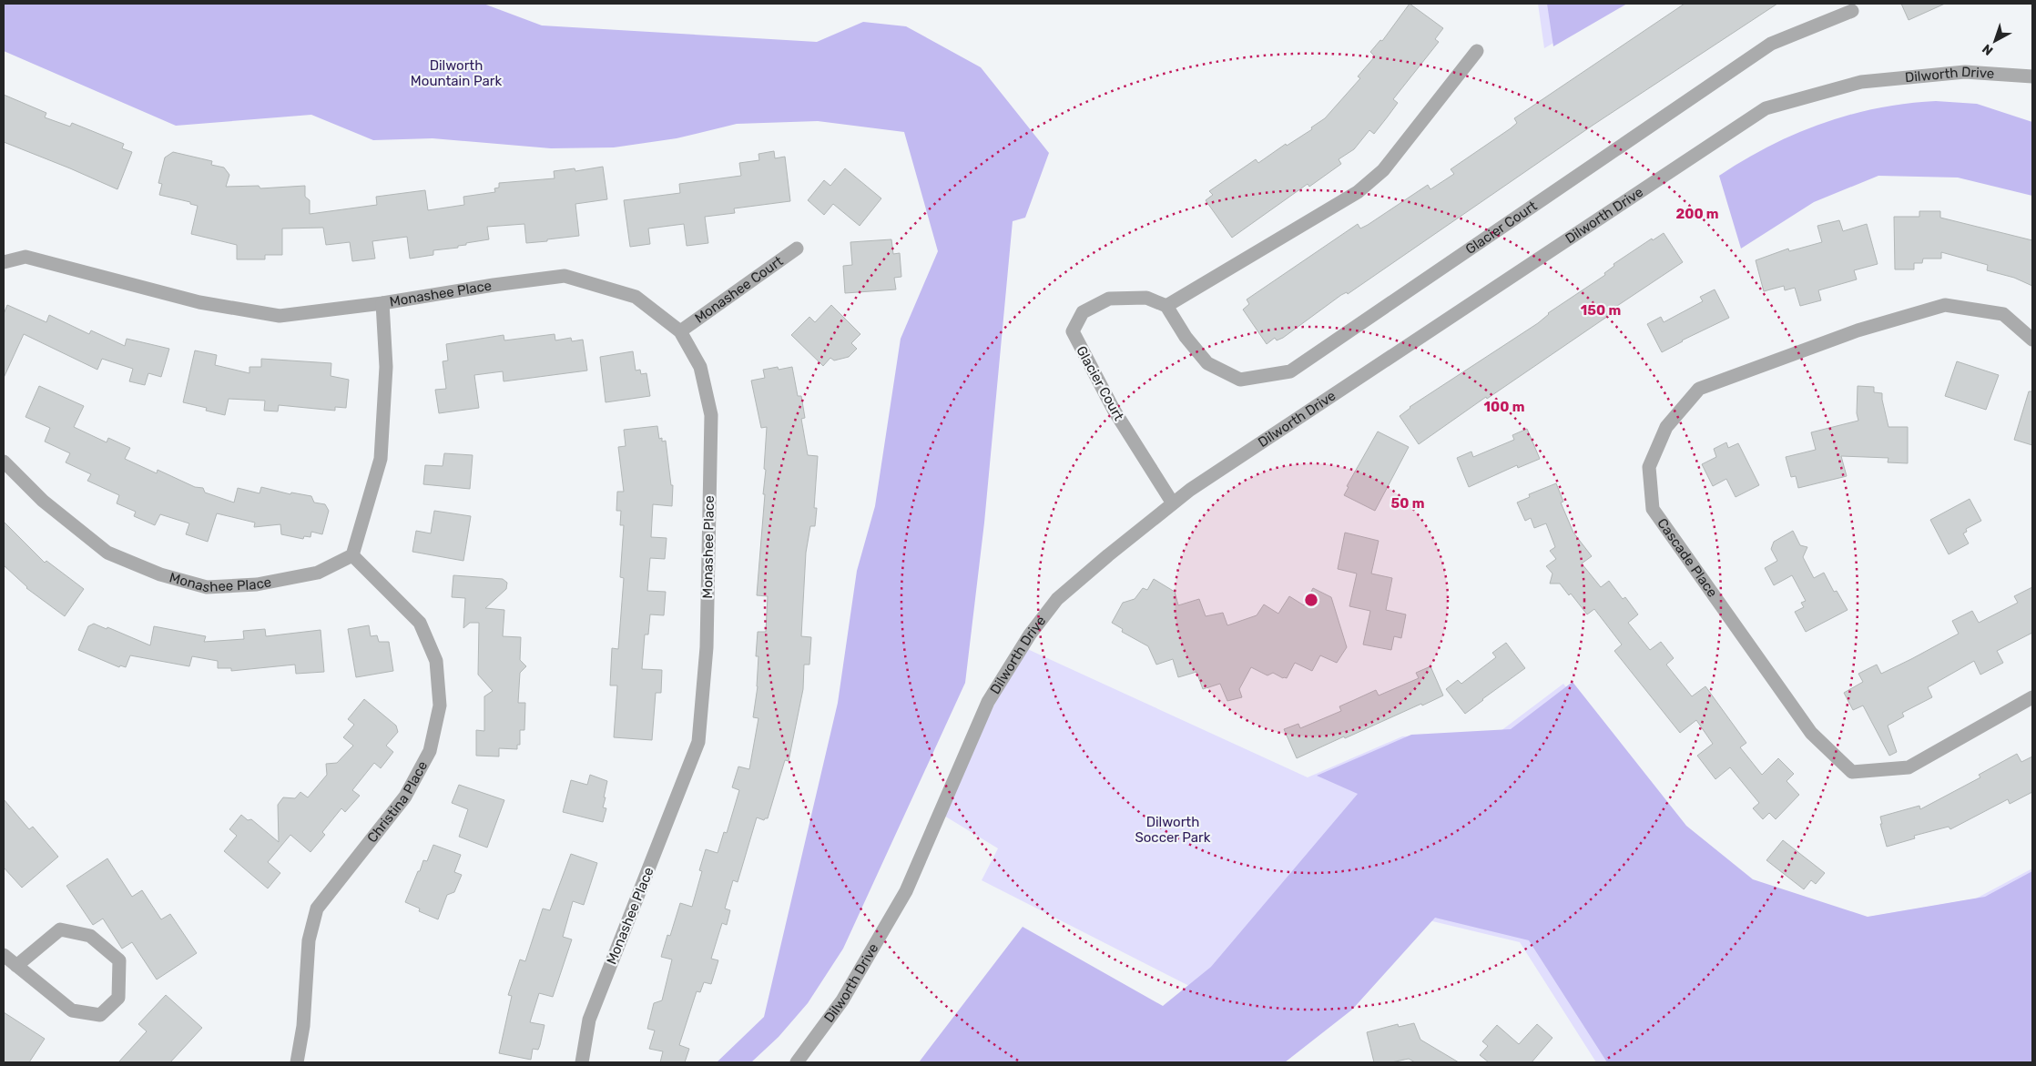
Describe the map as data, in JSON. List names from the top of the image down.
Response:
{
  "streets": {
    "street": [
      "Dilworth Drive",
      "Glacier Court",
      "Monashee Court",
      "Monashee Place",
      "Cascade Place",
      "Christina Place"
    ]
  },
  "crossings": [
    ["Dilworth Drive", "Glacier Court"],
    ["Monashee Court", "Monashee Place"],
    ["Monashee Place", "Christina Place"]
  ],
  "parks": ["Dilworth Mountain Park", "Dilworth Soccer Park"],
  "north": "bottom left",
  "rings": [
    "200 m",
    "150 m",
    "100 m",
    "50 m"
  ]
}
